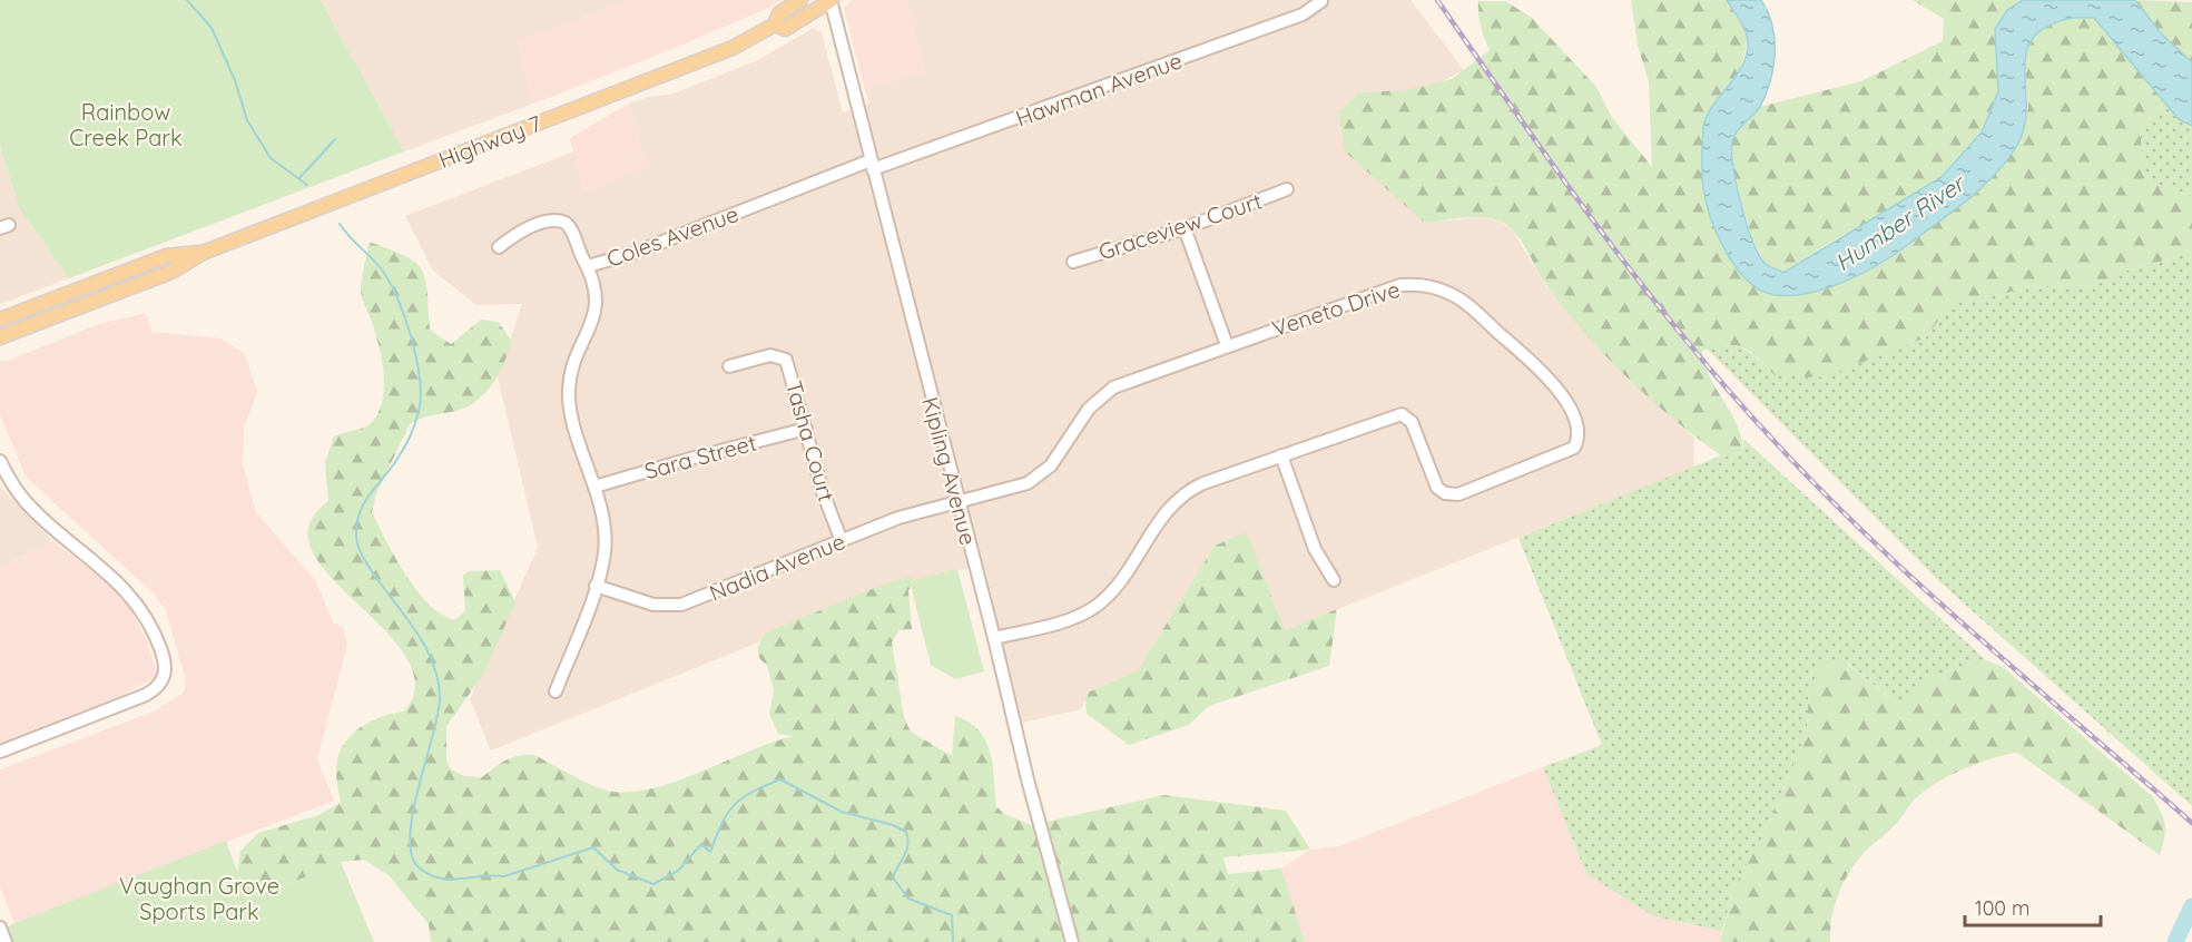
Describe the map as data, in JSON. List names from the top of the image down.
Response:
{
  "streets": {
    "main road": ["Highway 7"],
    "street": [
      "Hawman Avenue",
      "Graceview Court",
      "Coles Avenue",
      "Veneto Drive",
      "Tasha Court",
      "Sara Street",
      "Kipling Avenue",
      "Nadia Avenue"
    ]
  },
  "crossings": [
    ["Hawman Avenue", "Coles Avenue"],
    ["Hawman Avenue", "Kipling Avenue"],
    ["Highway 7", "Kipling Avenue"],
    ["Coles Avenue", "Kipling Avenue"],
    ["Veneto Drive", "Kipling Avenue"],
    ["Veneto Drive", "Nadia Avenue"],
    ["Tasha Court", "Sara Street"],
    ["Tasha Court", "Nadia Avenue"],
    ["Kipling Avenue", "Nadia Avenue"]
  ],
  "water": ["Humber River"],
  "parks": ["Rainbow Creek Park", "Vaughan Grove Sports Park"],
  "scale_bar": "100 m"
}
